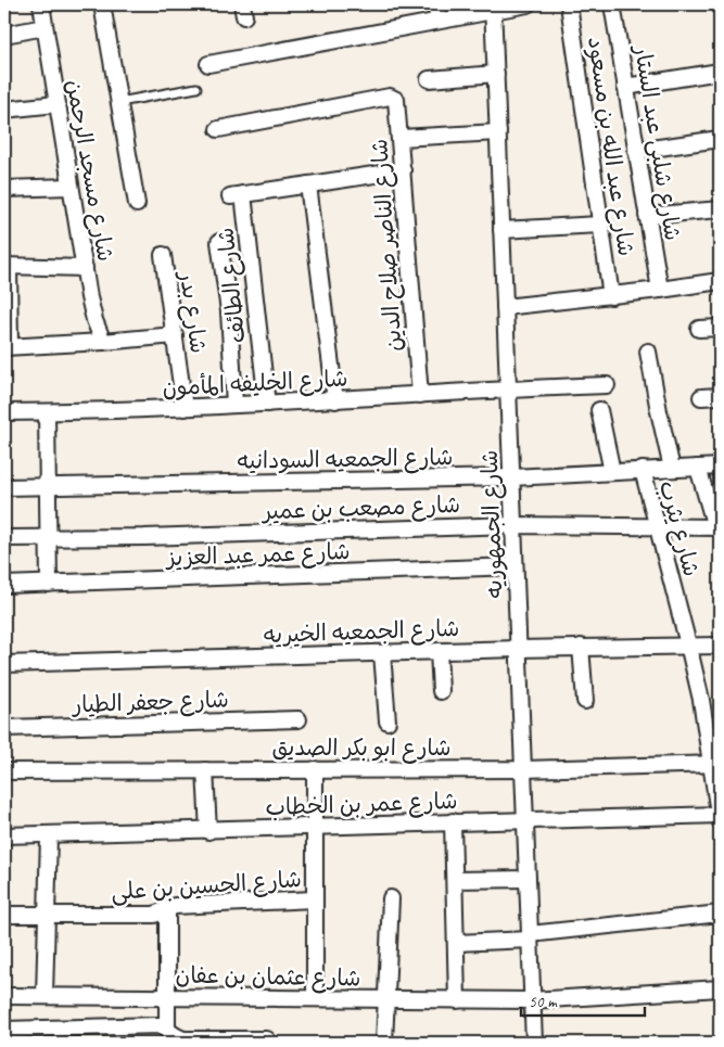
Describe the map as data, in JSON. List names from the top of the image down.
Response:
{
  "streets": {
    "street": [
      "شارع شلبى عبد الستار",
      "شارع عبد الله بن مسعود",
      "شارع مسجد الرحمن",
      "شارع الناصر صلاح الدين",
      "شارع الطائف",
      "شارع بدر",
      "شارع الخليفه المأمون",
      "شارع الجمعيه السودانيه",
      "شارع مصعب بن عمير",
      "شارع الجمهوريه",
      "شارع يثرب",
      "شارع عمر عبد العزيز",
      "شارع الجمعيه الخيريه",
      "شارع جعفر الطيار",
      "شارع ابو بكر الصديق",
      "شارع عمر بن الخطاب",
      "شارع الحسين بن على",
      "شارع عثمان بن عفان"
    ]
  },
  "crossings": [
    ["شارع الناصر صلاح الدين", "شارع الخليفه المأمون"],
    ["شارع الطائف", "شارع الخليفه المأمون"],
    ["شارع بدر", "شارع الخليفه المأمون"],
    ["شارع الخليفه المأمون", "شارع الجمهوريه"],
    ["شارع الجمعيه السودانيه", "شارع الجمهوريه"],
    ["شارع الجمعيه السودانيه", "شارع يثرب"],
    ["شارع مصعب بن عمير", "شارع الجمهوريه"],
    ["شارع مصعب بن عمير", "شارع يثرب"],
    ["شارع الجمهوريه", "شارع عمر عبد العزيز"],
    ["شارع الجمهوريه", "شارع الجمعيه الخيريه"],
    ["شارع الجمهوريه", "شارع ابو بكر الصديق"],
    ["شارع الجمهوريه", "شارع عمر بن الخطاب"],
    ["شارع الجمهوريه", "شارع عثمان بن عفان"],
    ["شارع يثرب", "شارع الجمعيه الخيريه"],
    ["شارع يثرب", "شارع ابو بكر الصديق"],
    ["شارع يثرب", "شارع عمر بن الخطاب"]
  ],
  "scale_bar": "50 m"
}
